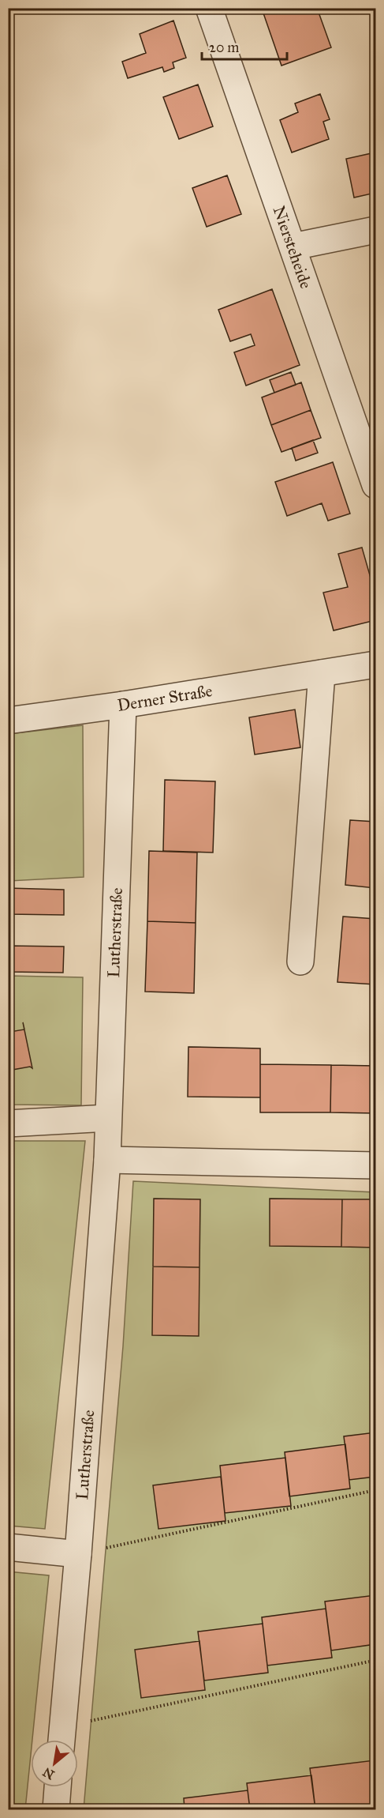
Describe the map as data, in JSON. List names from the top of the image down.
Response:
{
  "streets": {
    "street": ["Niersteheide", "Derner Straße", "Lutherstraße"]
  },
  "crossings": [
    ["Derner Straße", "Lutherstraße"]
  ],
  "scale_bar": "20 m",
  "north": "bottom left"
}
